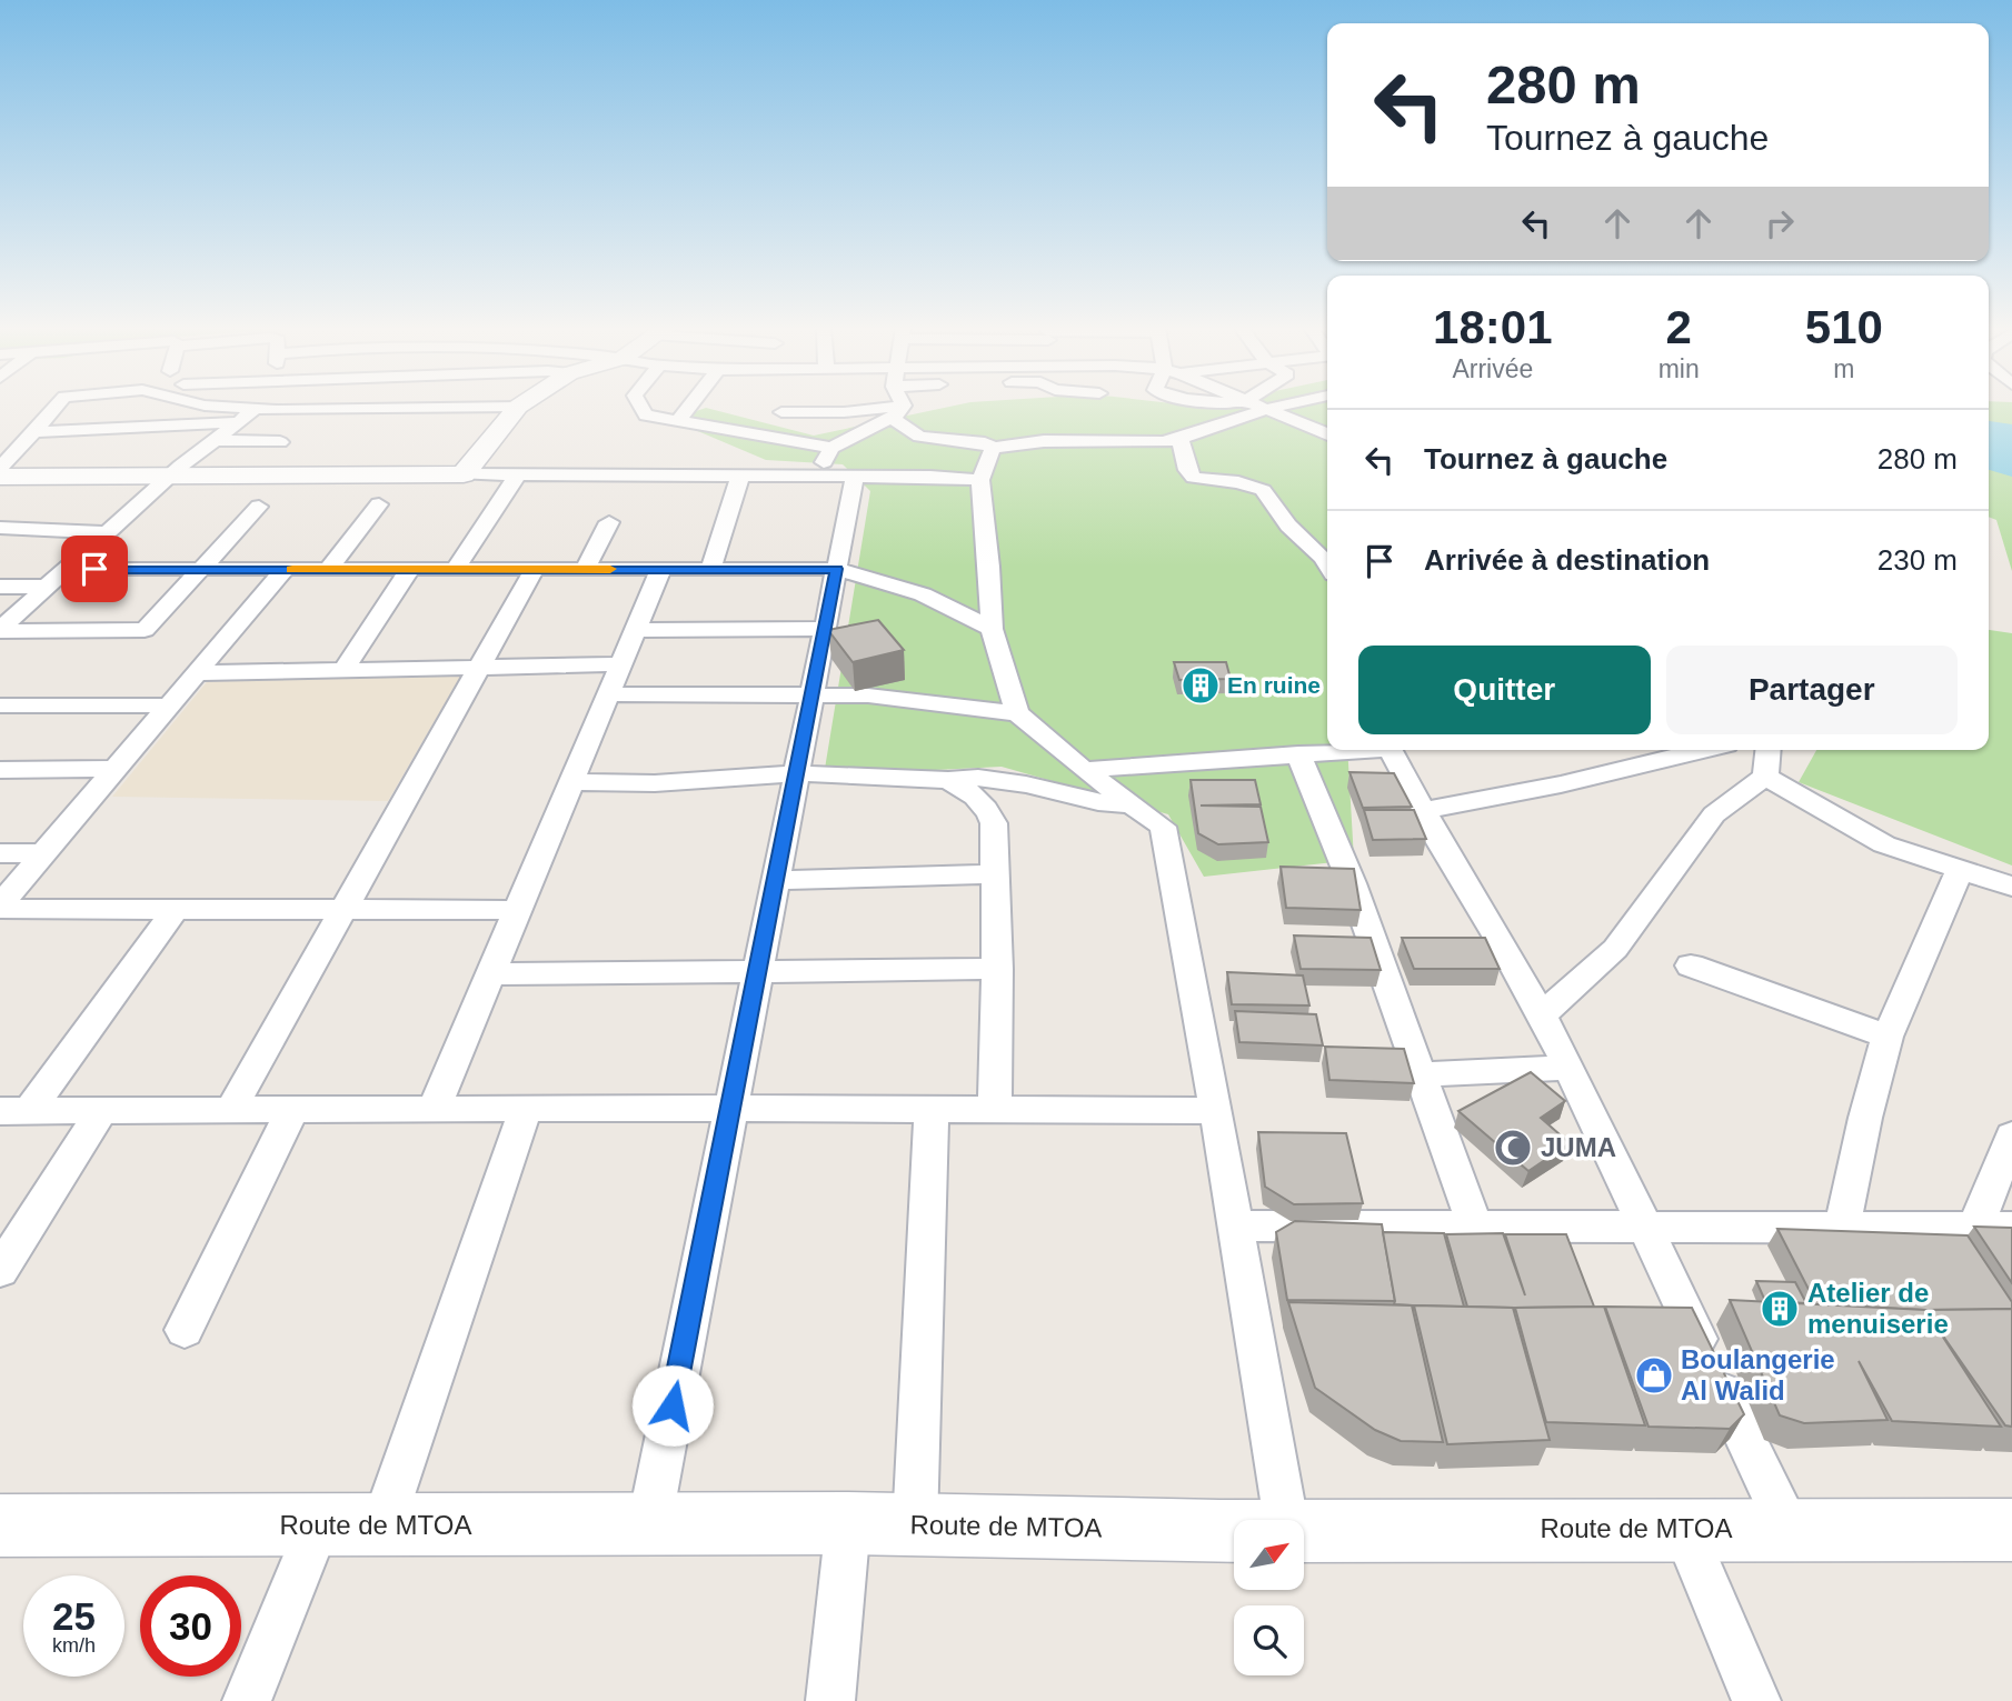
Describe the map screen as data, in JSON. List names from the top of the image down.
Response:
{
  "streets": {
    "street": ["Route de MTOA"]
  },
  "places": {
    "building": ["En ruine", "Atelier de menuiserie"],
    "mosque": ["JUMA"],
    "shop": ["Boulangerie Al Walid"]
  },
  "north": "top right",
  "page": {
    "turn": ["280 m", "Tournez à gauche"],
    "eta": [
      "18:01",
      "Arrivée",
      "2",
      "min",
      "510",
      "m"
    ],
    "list": [
      {
        "name": "Tournez à gauche",
        "value": "280 m"
      },
      {
        "name": "Arrivée à destination",
        "value": "230 m"
      }
    ],
    "buttons": ["Quitter", "Partager"],
    "speed": "25 km/h",
    "limit": "30"
  }
}
